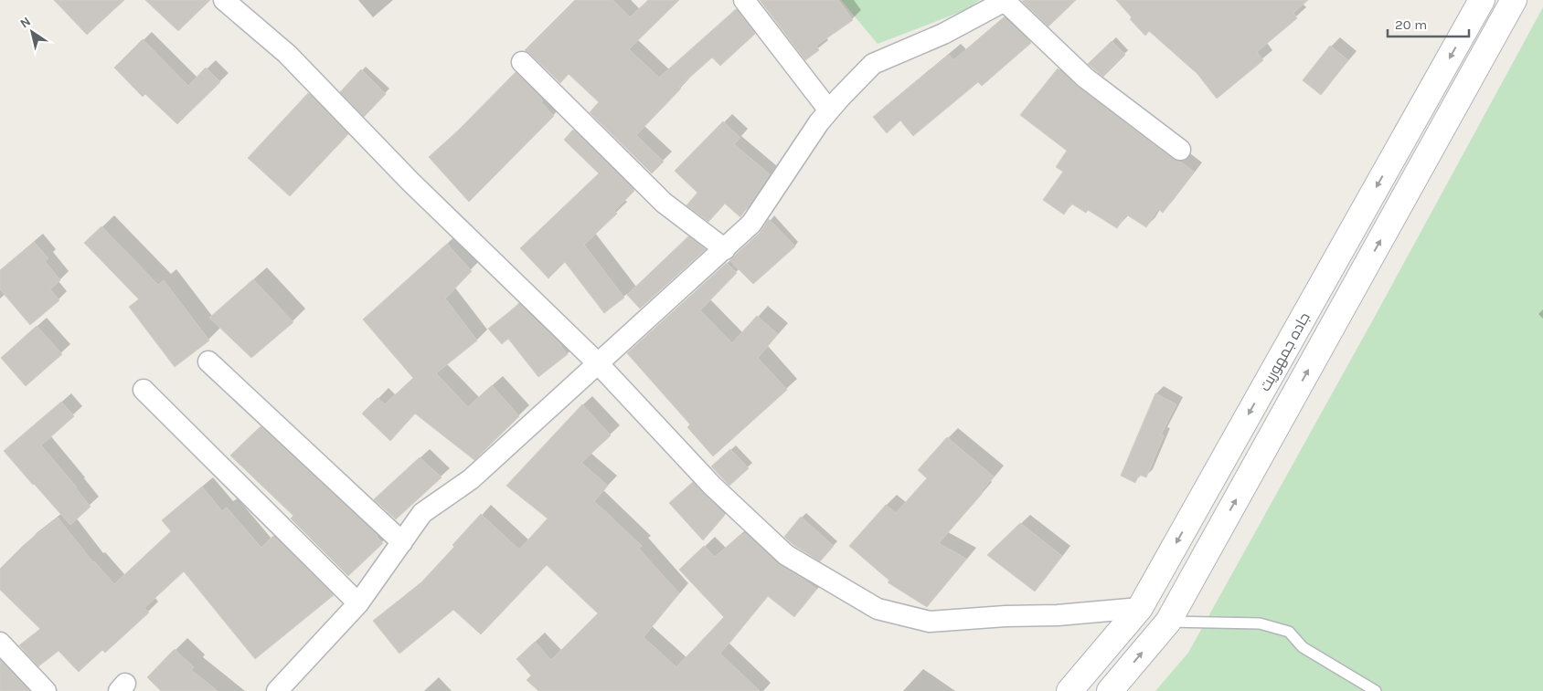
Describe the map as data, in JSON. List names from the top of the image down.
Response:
{
  "streets": {
    "main road": ["جاده جمهوریت"]
  },
  "scale_bar": "20 m",
  "north": "top left"
}
